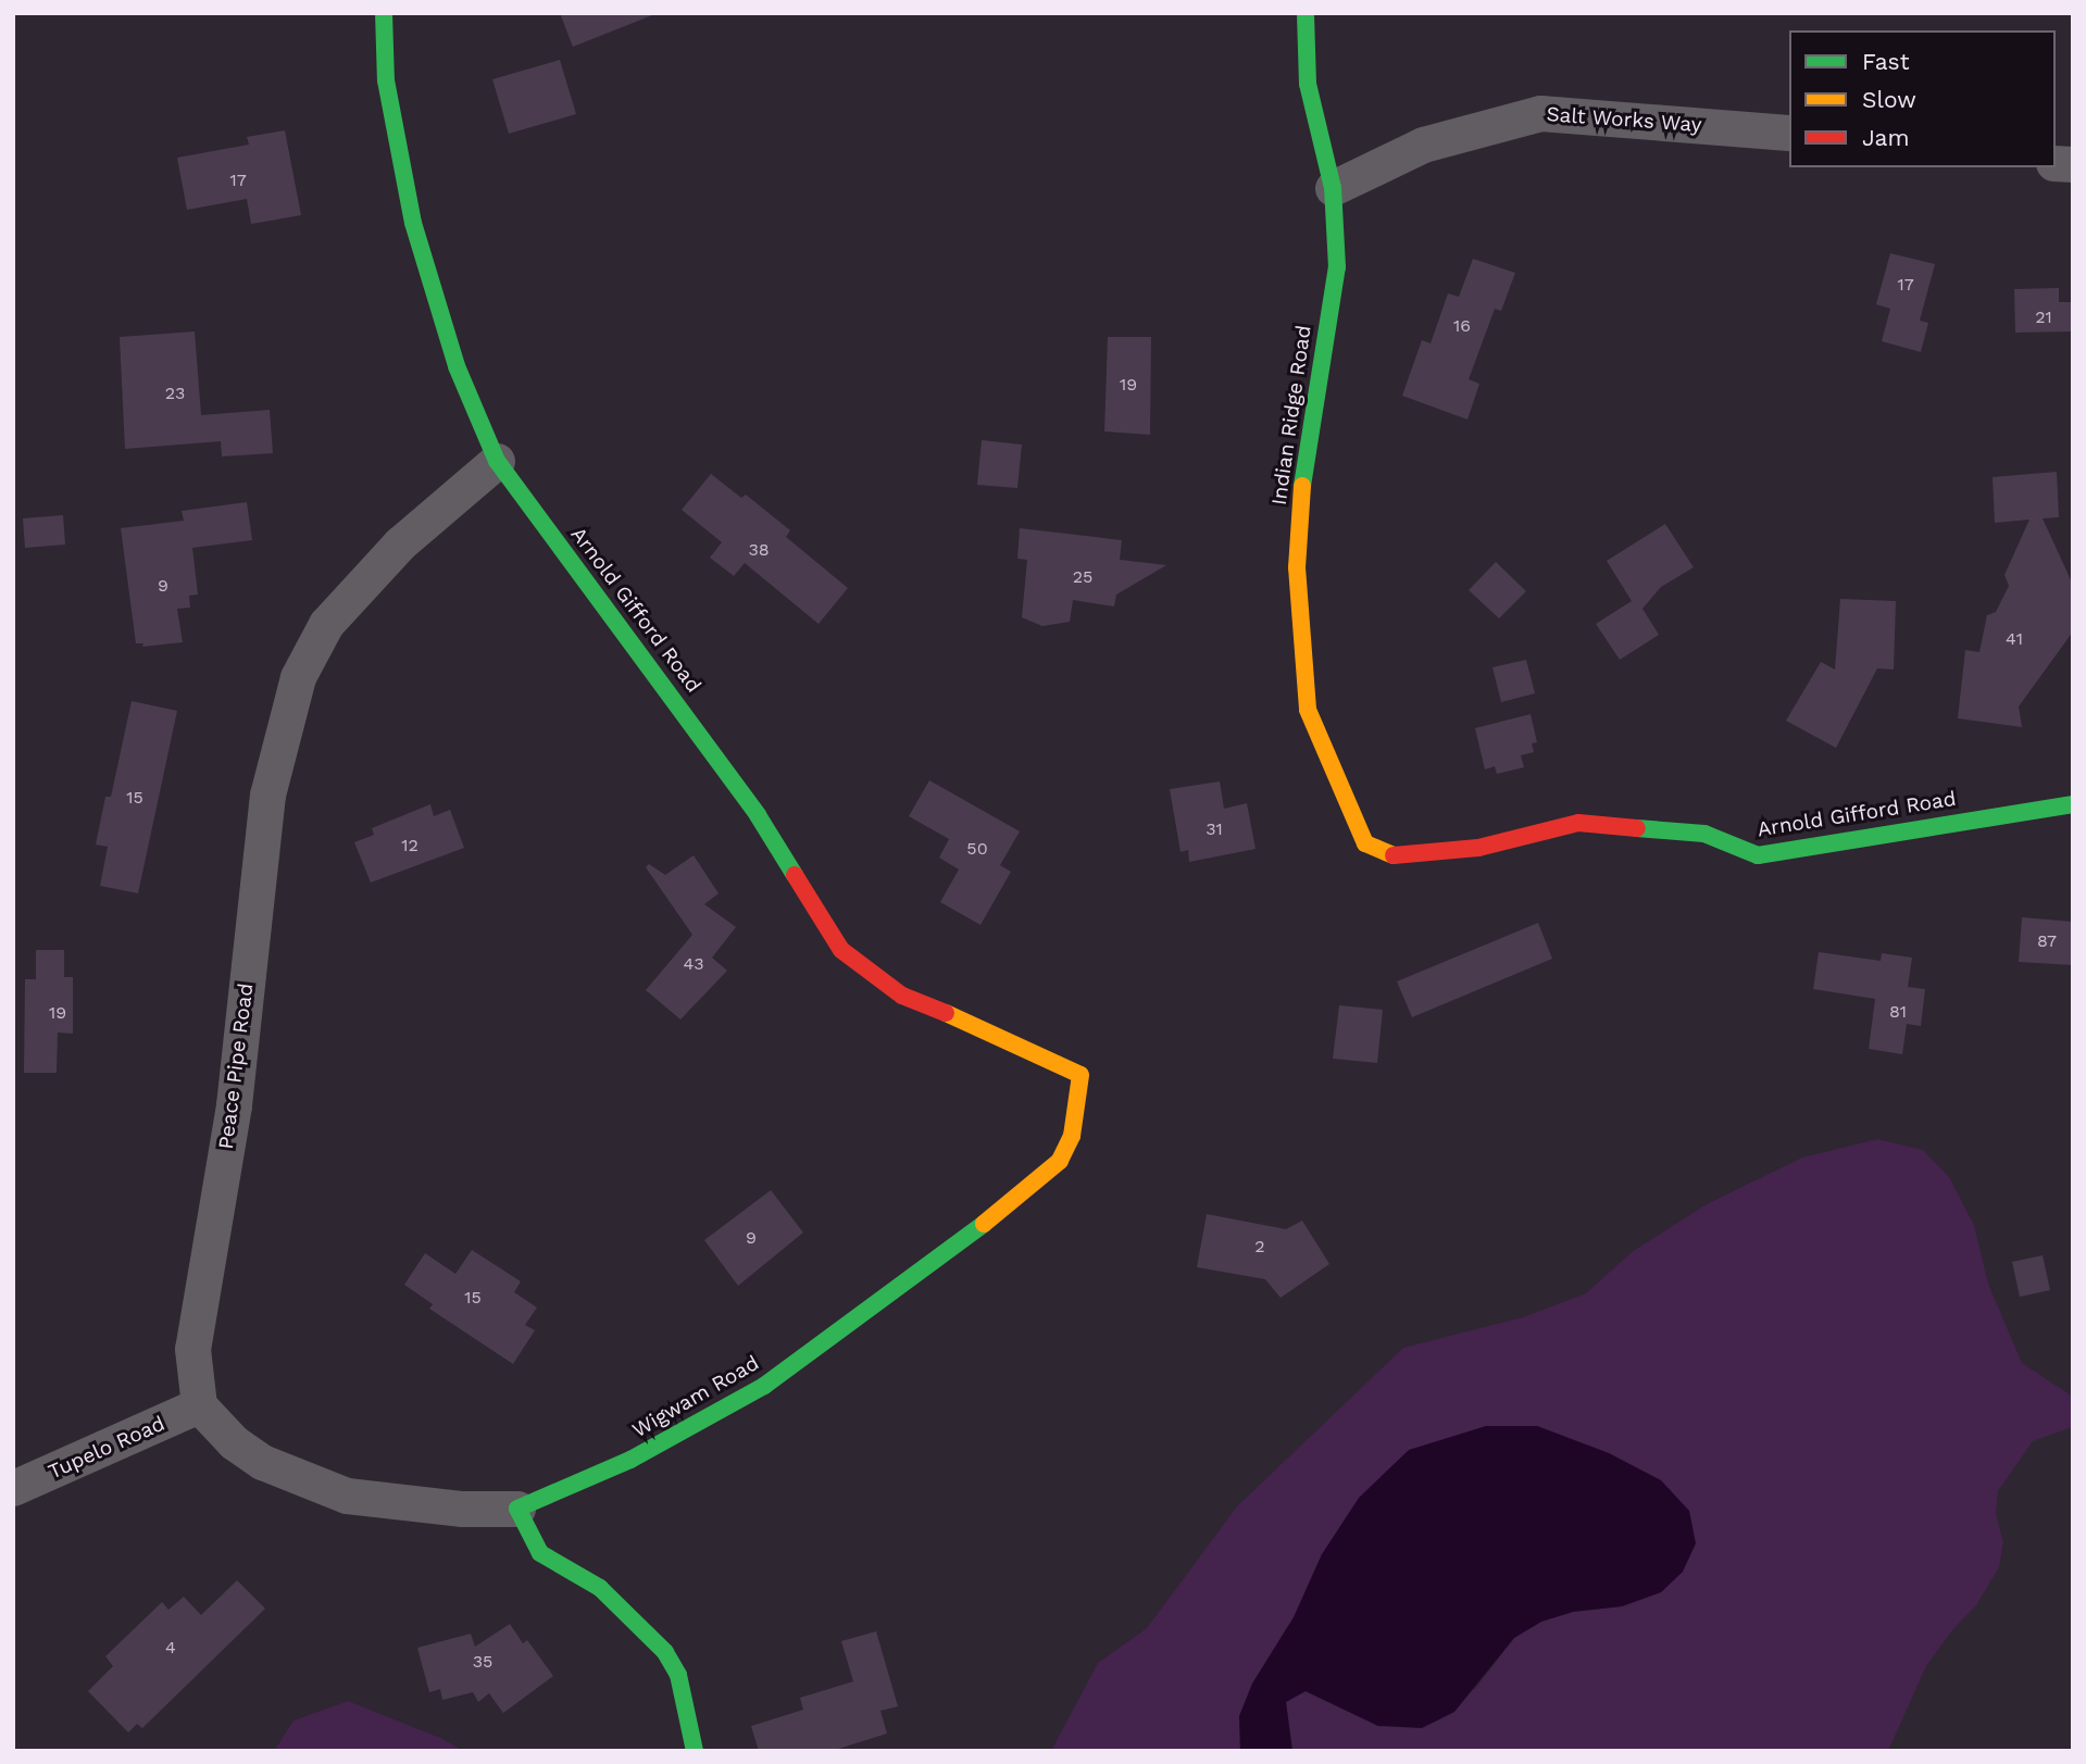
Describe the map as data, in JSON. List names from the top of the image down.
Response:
{
  "streets": {
    "street": [
      "Salt Works Way",
      "Indian Ridge Road",
      "Arnold Gifford Road",
      "Peace Pipe Road",
      "Wigwam Road",
      "Tupelo Road"
    ]
  },
  "crossings": [
    ["Salt Works Way", "Indian Ridge Road"],
    ["Indian Ridge Road", "Arnold Gifford Road"],
    ["Arnold Gifford Road", "Peace Pipe Road"],
    ["Arnold Gifford Road", "Wigwam Road"],
    ["Peace Pipe Road", "Tupelo Road"]
  ],
  "house_numbers": [
    "17",
    "17",
    "21",
    "16",
    "19",
    "23",
    "38",
    "25",
    "9",
    "41",
    "15",
    "31",
    "12",
    "50",
    "87",
    "43",
    "81",
    "19",
    "9",
    "2",
    "15",
    "4",
    "35"
  ],
  "legend": ["Fast", "Slow", "Jam"]
}
